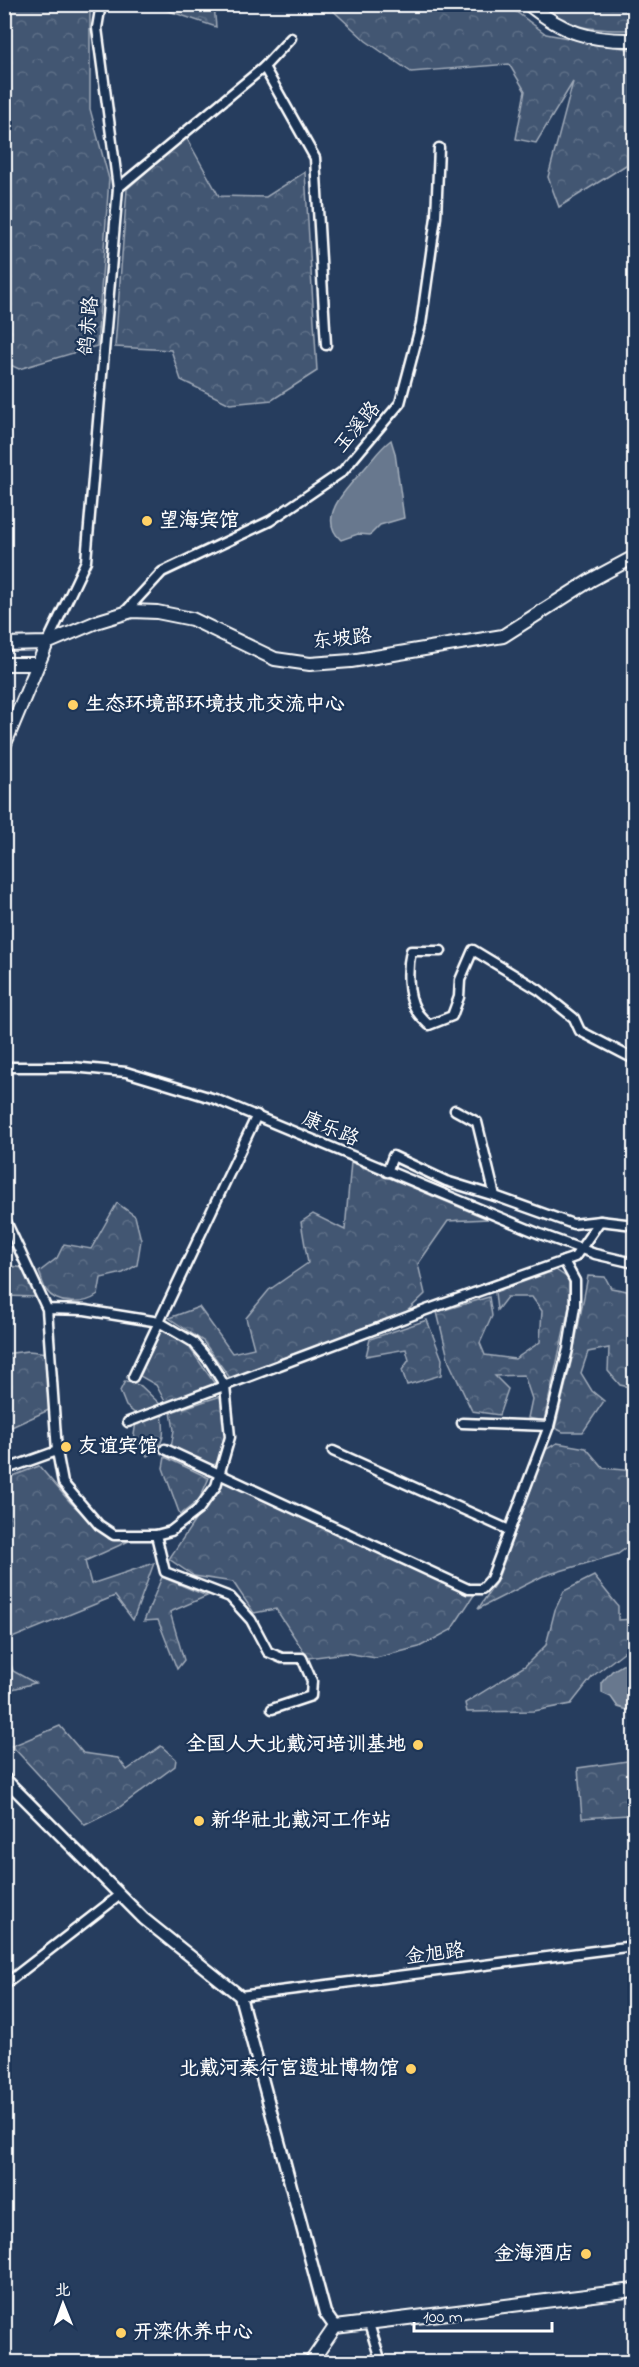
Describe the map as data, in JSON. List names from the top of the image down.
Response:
{
  "streets": {
    "main road": ["东坡路"],
    "street": [
      "鸽赤路",
      "玉溪路",
      "康乐路",
      "金旭路"
    ]
  },
  "crossings": [
    ["鸽赤路", "东坡路"],
    ["玉溪路", "东坡路"]
  ],
  "places": [
    "望海宾馆",
    "生态环境部环境技术交流中心",
    "友谊宾馆",
    "全国人大北戴河培训基地",
    "新华社北戴河工作站",
    "北戴河秦行宫遗址博物馆",
    "金海酒店",
    "开滦休养中心"
  ],
  "scale_bar": "100 m",
  "north": "top"
}
